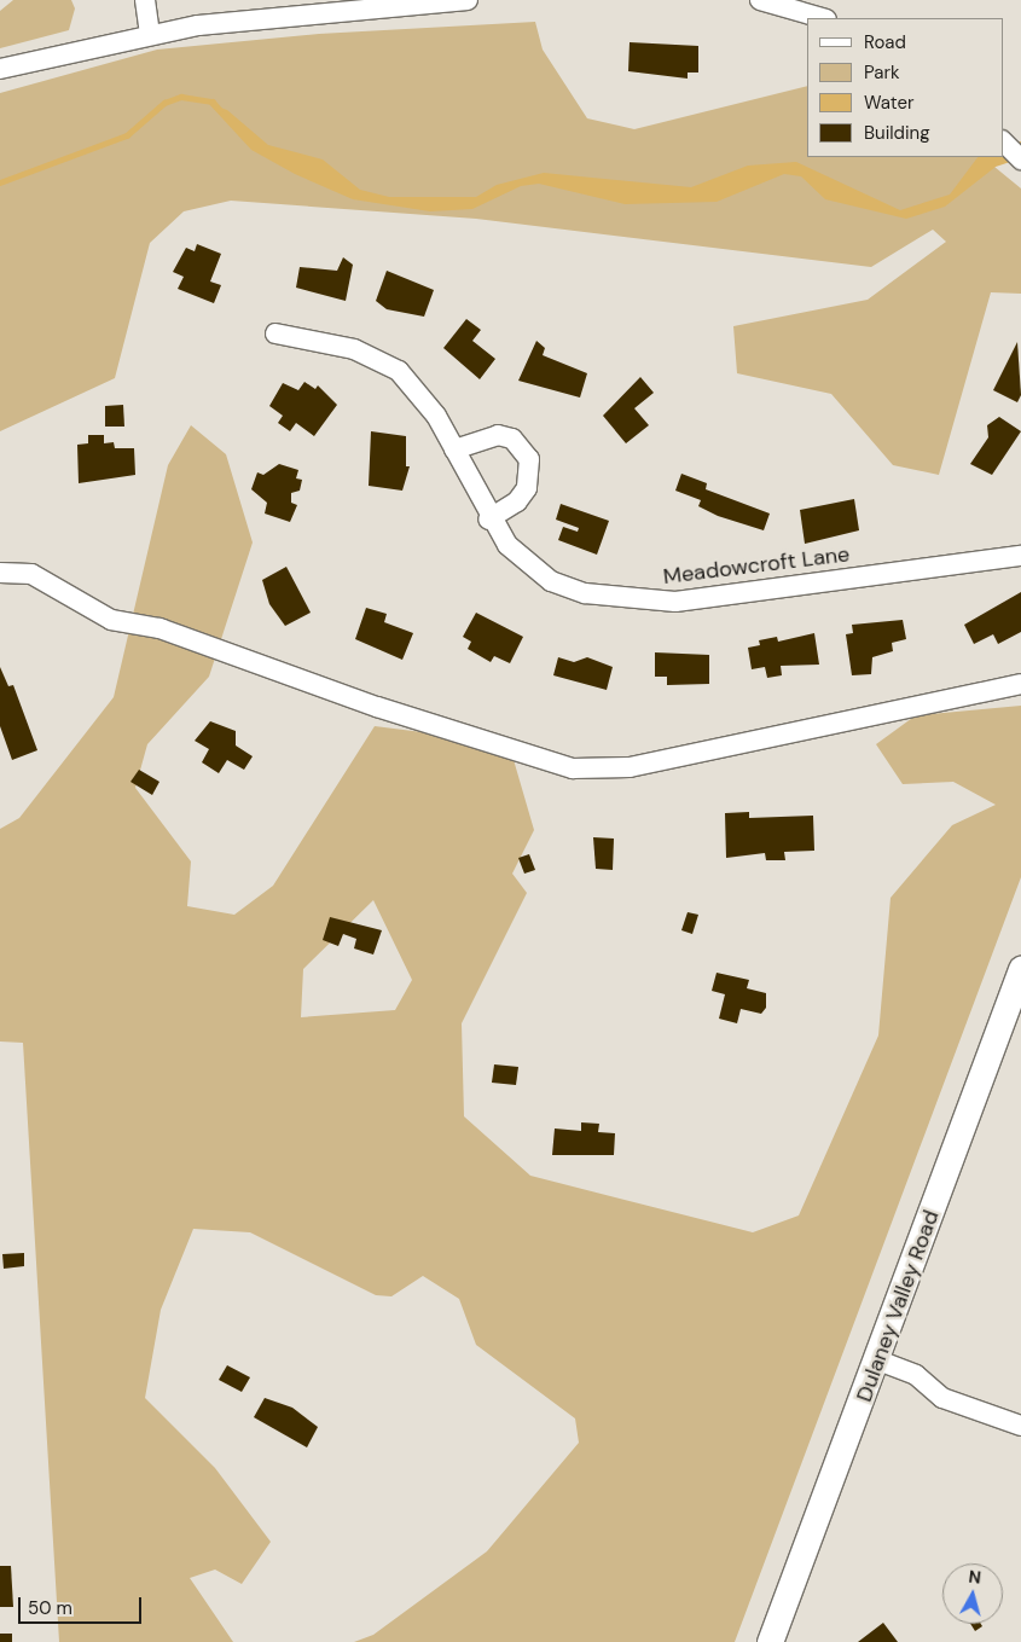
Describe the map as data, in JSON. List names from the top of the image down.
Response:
{
  "streets": {
    "main road": ["Dulaney Valley Road"],
    "street": ["Meadowcroft Lane"]
  },
  "legend": [
    "Road",
    "Park",
    "Water",
    "Building"
  ],
  "scale_bar": "50 m",
  "north": "top"
}
